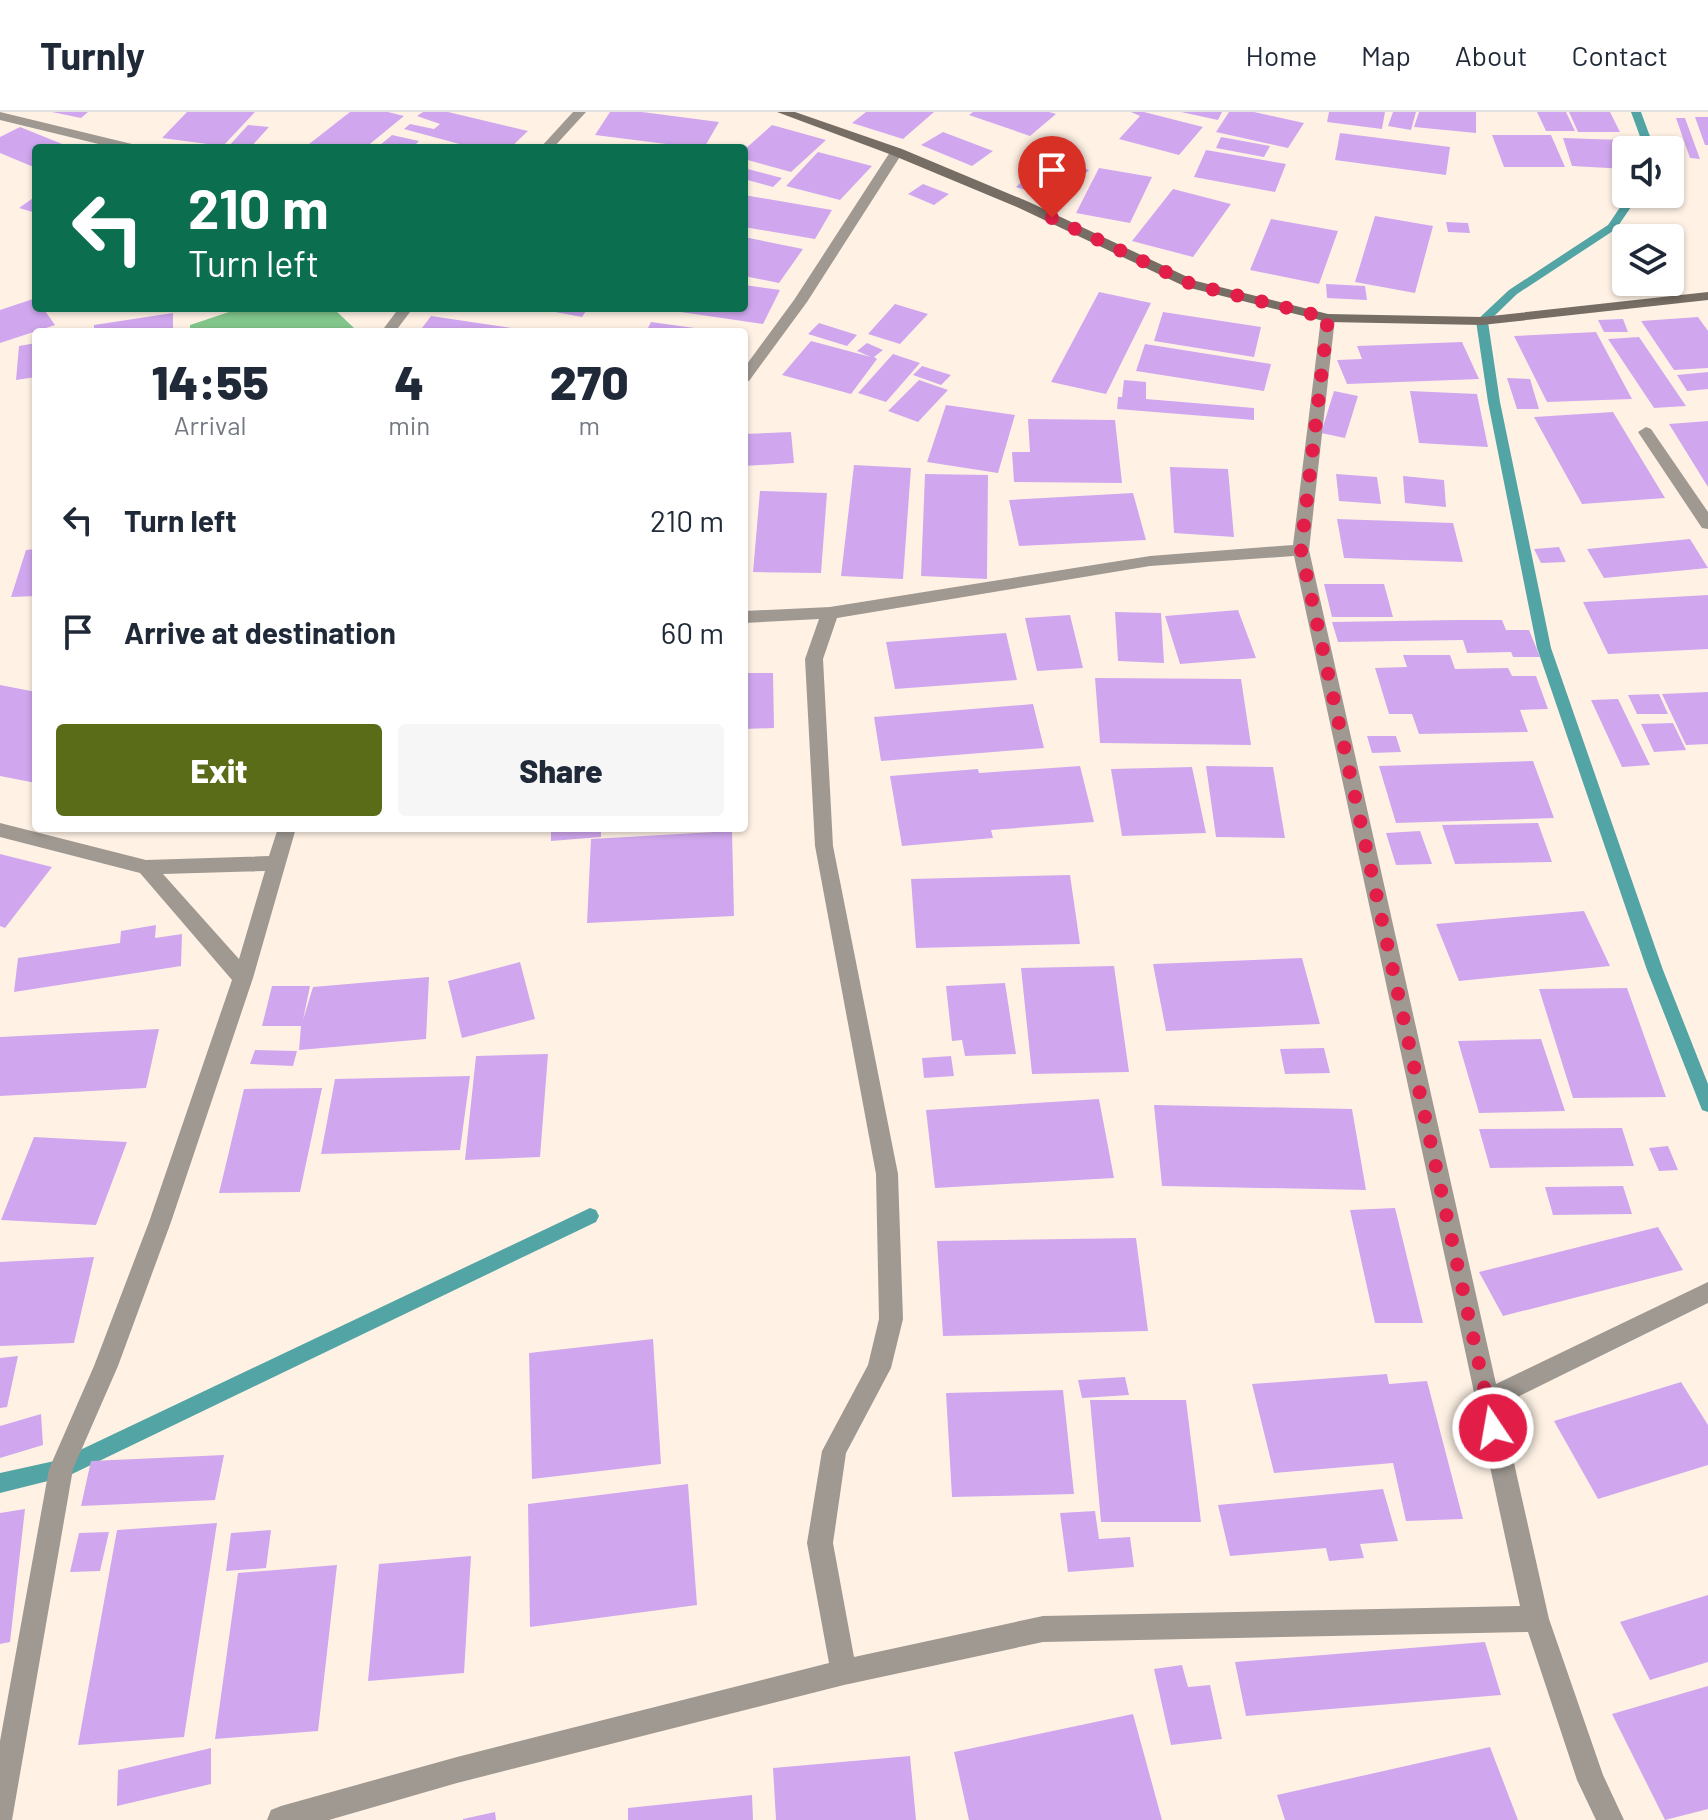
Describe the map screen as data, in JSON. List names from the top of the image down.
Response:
{
  "page": {
    "header": "Turnly",
    "nav": [
      "Home",
      "Map",
      "About",
      "Contact"
    ],
    "turn": ["210 m", "Turn left"],
    "eta": [
      "14:55",
      "Arrival",
      "4",
      "min",
      "270",
      "m"
    ],
    "list": [
      {
        "name": "Turn left",
        "value": "210 m"
      },
      {
        "name": "Arrive at destination",
        "value": "60 m"
      }
    ],
    "buttons": ["Exit", "Share"]
  }
}
